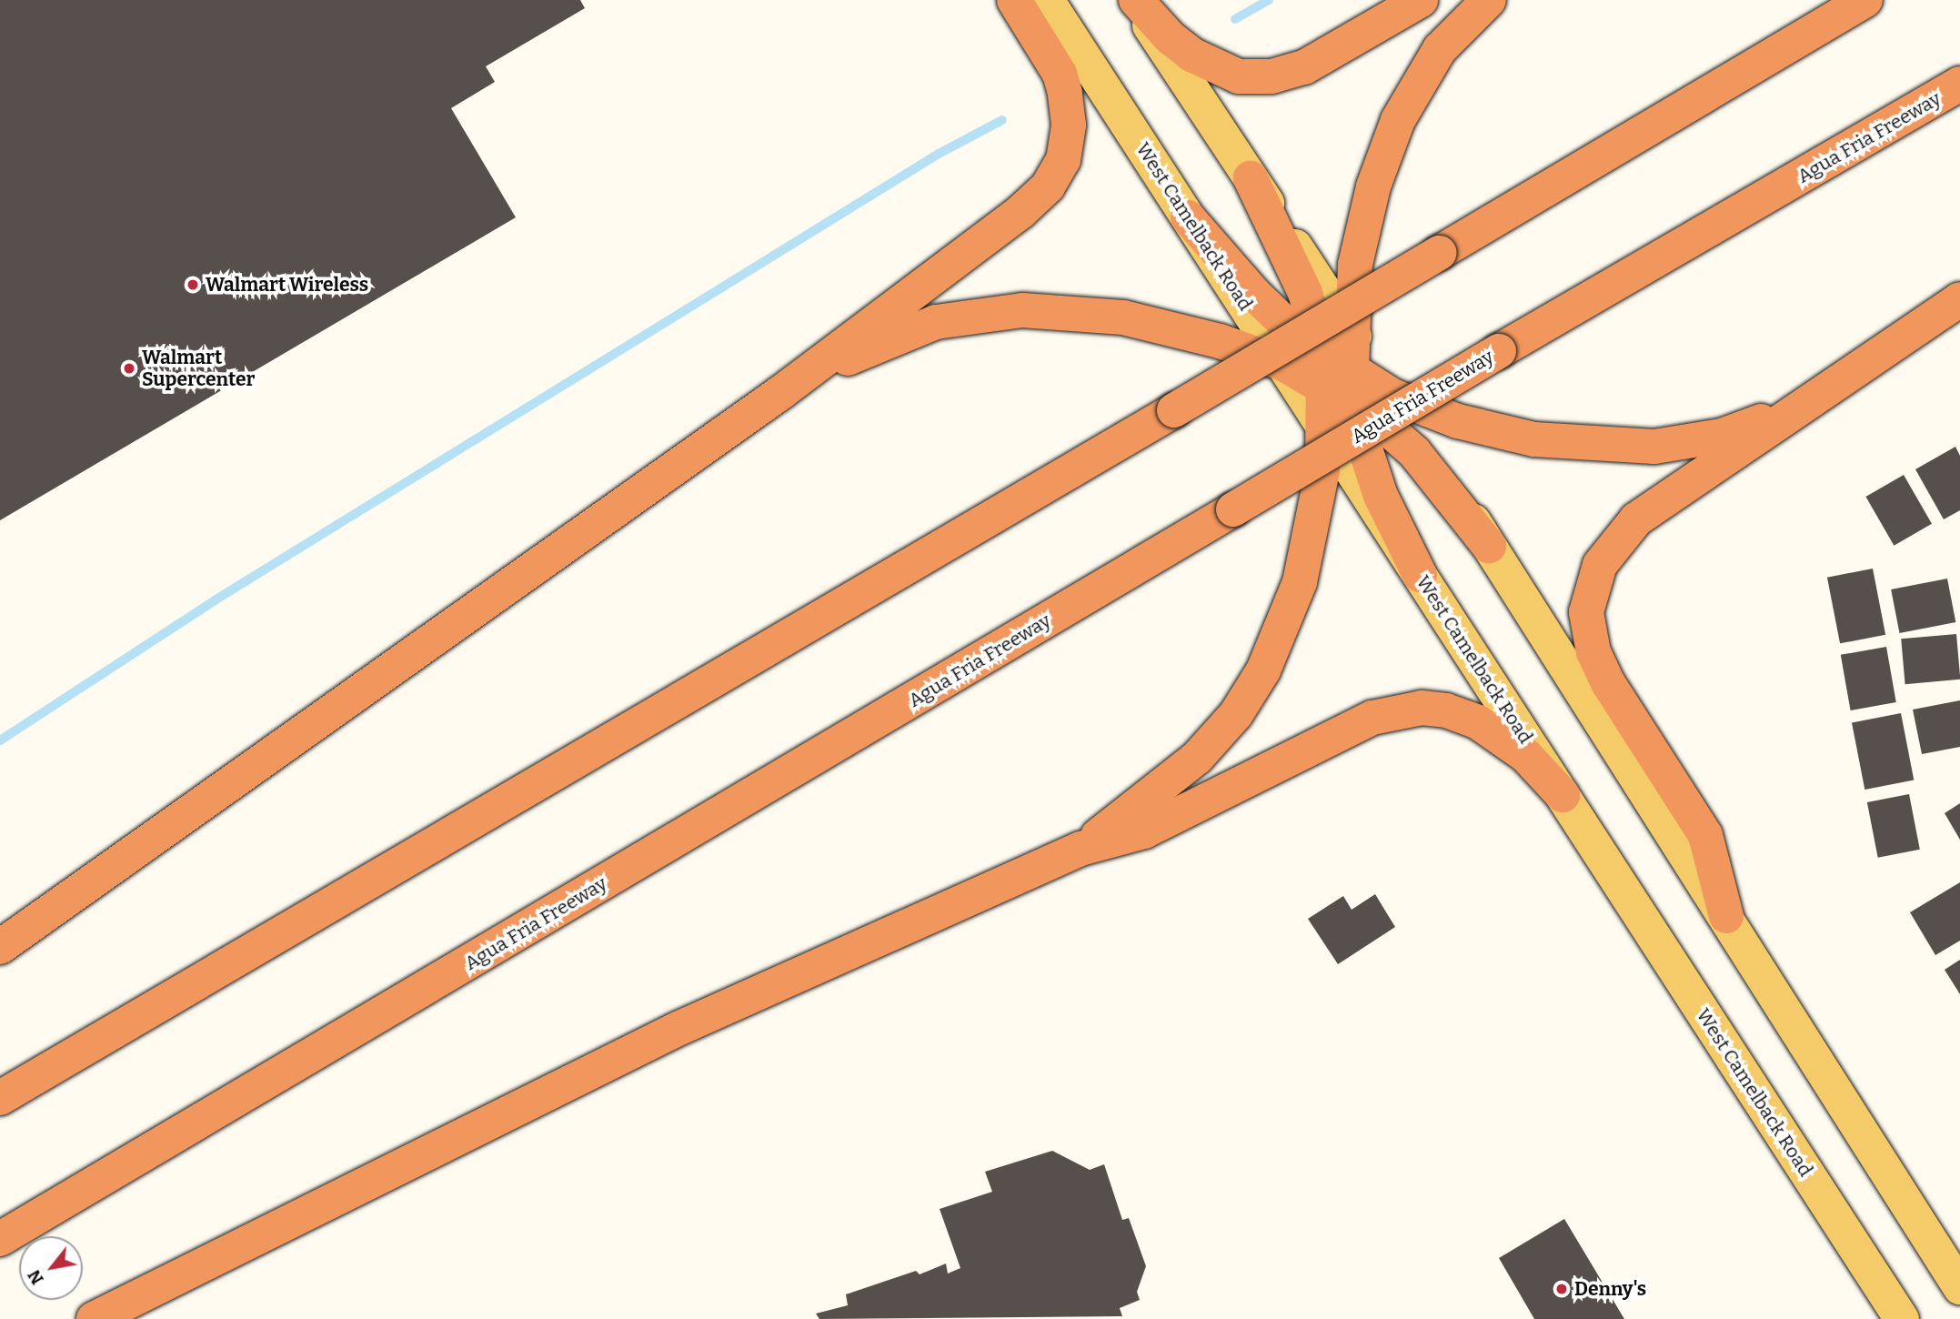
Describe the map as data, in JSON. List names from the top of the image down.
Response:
{
  "streets": {
    "highway": ["Agua Fria Freeway"],
    "main road": ["West Camelback Road"]
  },
  "places": ["Walmart Wireless", "Walmart Supercenter", "Denny's"],
  "north": "bottom left"
}
